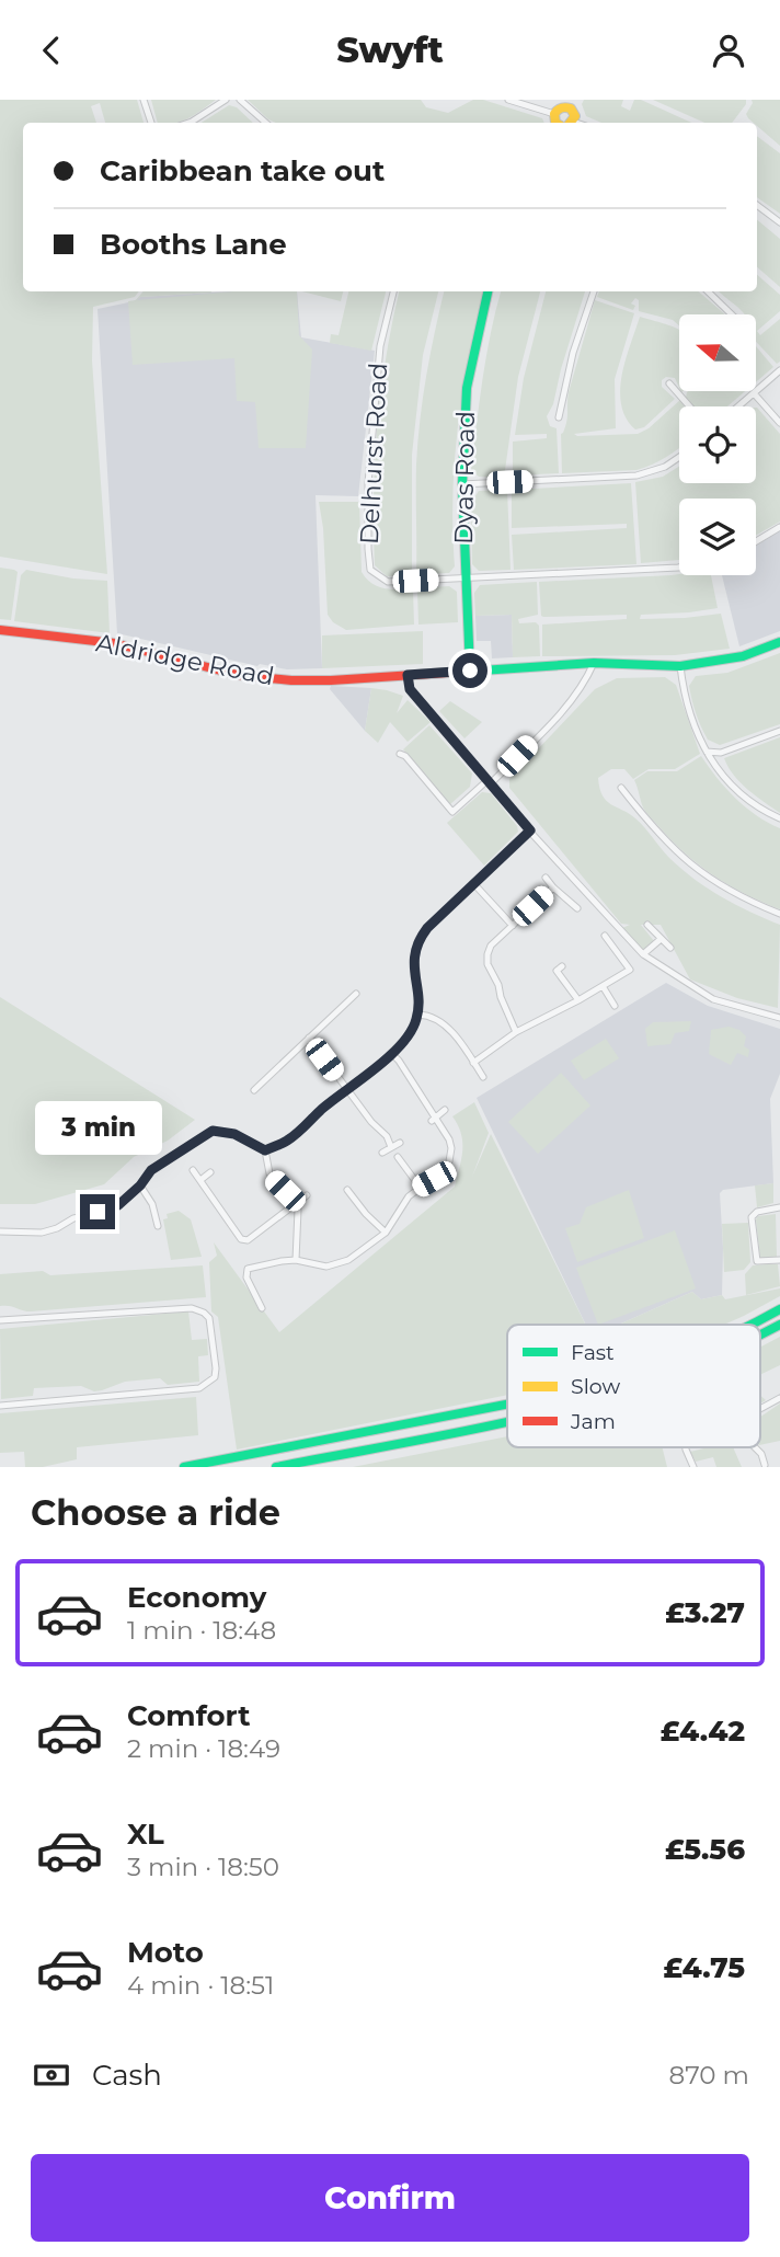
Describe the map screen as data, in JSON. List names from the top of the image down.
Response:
{
  "streets": {
    "main road": ["Dyas Road", "Aldridge Road"],
    "street": ["Delhurst Road"]
  },
  "crossings": [
    ["Delhurst Road", "Dyas Road"],
    ["Dyas Road", "Aldridge Road"]
  ],
  "legend": ["Fast", "Slow", "Jam"],
  "north": "left",
  "page": {
    "header": "Swyft",
    "banner": ["Caribbean take out", "Booths Lane"],
    "bubble": "3 min",
    "heading": "Choose a ride",
    "list": [
      {
        "name": "Economy",
        "note": "1 min · 18:48",
        "value": "£3.27"
      },
      {
        "name": "Comfort",
        "note": "2 min · 18:49",
        "value": "£4.42"
      },
      {
        "name": "XL",
        "note": "3 min · 18:50",
        "value": "£5.56"
      },
      {
        "name": "Moto",
        "note": "4 min · 18:51",
        "value": "£4.75"
      }
    ],
    "pay": ["Cash", "870 m"],
    "buttons": "Confirm"
  }
}
